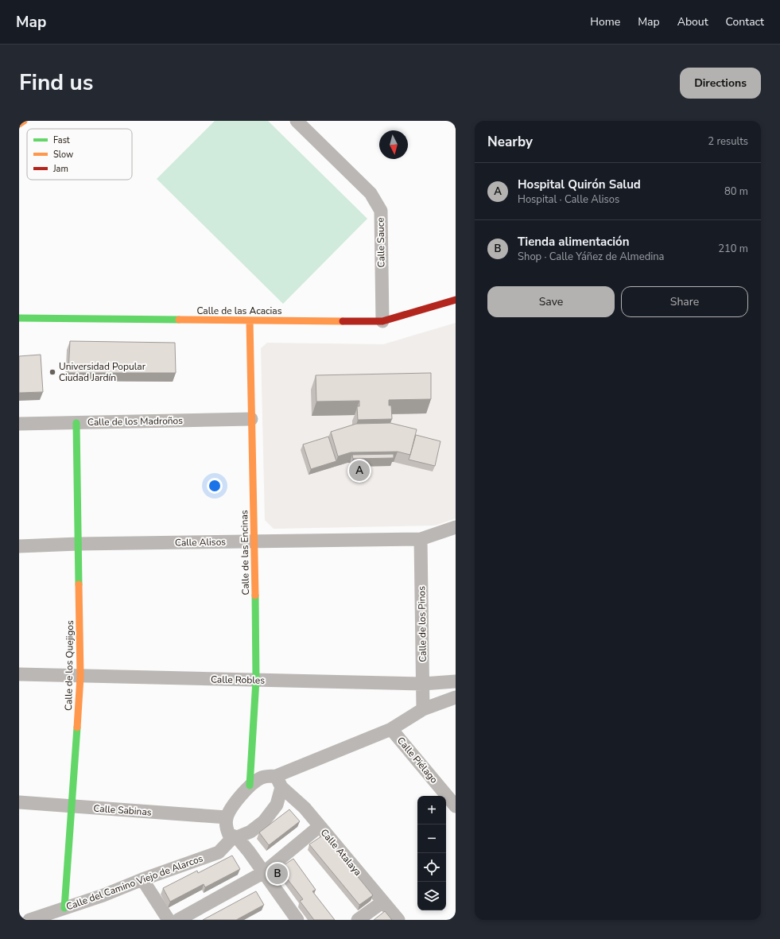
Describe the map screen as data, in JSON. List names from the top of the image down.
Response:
{
  "streets": {
    "main road": ["Calle de las Acacias", "Calle de las Encinas", "Calle de los Quejigos"],
    "street": [
      "Calle Sauce",
      "Calle de los Madroños",
      "Calle Alisos",
      "Calle de los Pinos",
      "Calle Robles",
      "Calle Piélago",
      "Calle Sabinas",
      "Calle Atalaya",
      "Calle del Camino Viejo de Alarcos"
    ]
  },
  "crossings": [
    ["Calle Sauce", "Calle de las Acacias"],
    ["Calle de las Acacias", "Calle de las Encinas"],
    ["Calle de los Madroños", "Calle de las Encinas"],
    ["Calle de los Madroños", "Calle de los Quejigos"],
    ["Calle Alisos", "Calle de las Encinas"],
    ["Calle Alisos", "Calle de los Pinos"],
    ["Calle Alisos", "Calle de los Quejigos"],
    ["Calle de las Encinas", "Calle Robles"],
    ["Calle de los Pinos", "Calle Robles"],
    ["Calle de los Quejigos", "Calle Robles"],
    ["Calle de los Quejigos", "Calle Sabinas"],
    ["Calle de los Quejigos", "Calle del Camino Viejo de Alarcos"]
  ],
  "places": ["Universidad Popular Ciudad Jardín"],
  "legend": ["Fast", "Slow", "Jam"],
  "north": "bottom",
  "page": {
    "header": "Map",
    "nav": [
      "Home",
      "Map",
      "About",
      "Contact"
    ],
    "title": "Find us",
    "buttons": [
      "Directions",
      ["Save", "Share"]
    ],
    "heading": ["Nearby", "2 results"],
    "list": [
      {
        "mark": "A",
        "name": "Hospital Quirón Salud",
        "note": "Hospital · Calle Alisos",
        "value": "80 m"
      },
      {
        "mark": "B",
        "name": "Tienda alimentación",
        "note": "Shop · Calle Yáñez de Almedina",
        "value": "210 m"
      }
    ],
    "pins": ["A", "B"],
    "map_buttons": ["+", "−"]
  }
}
